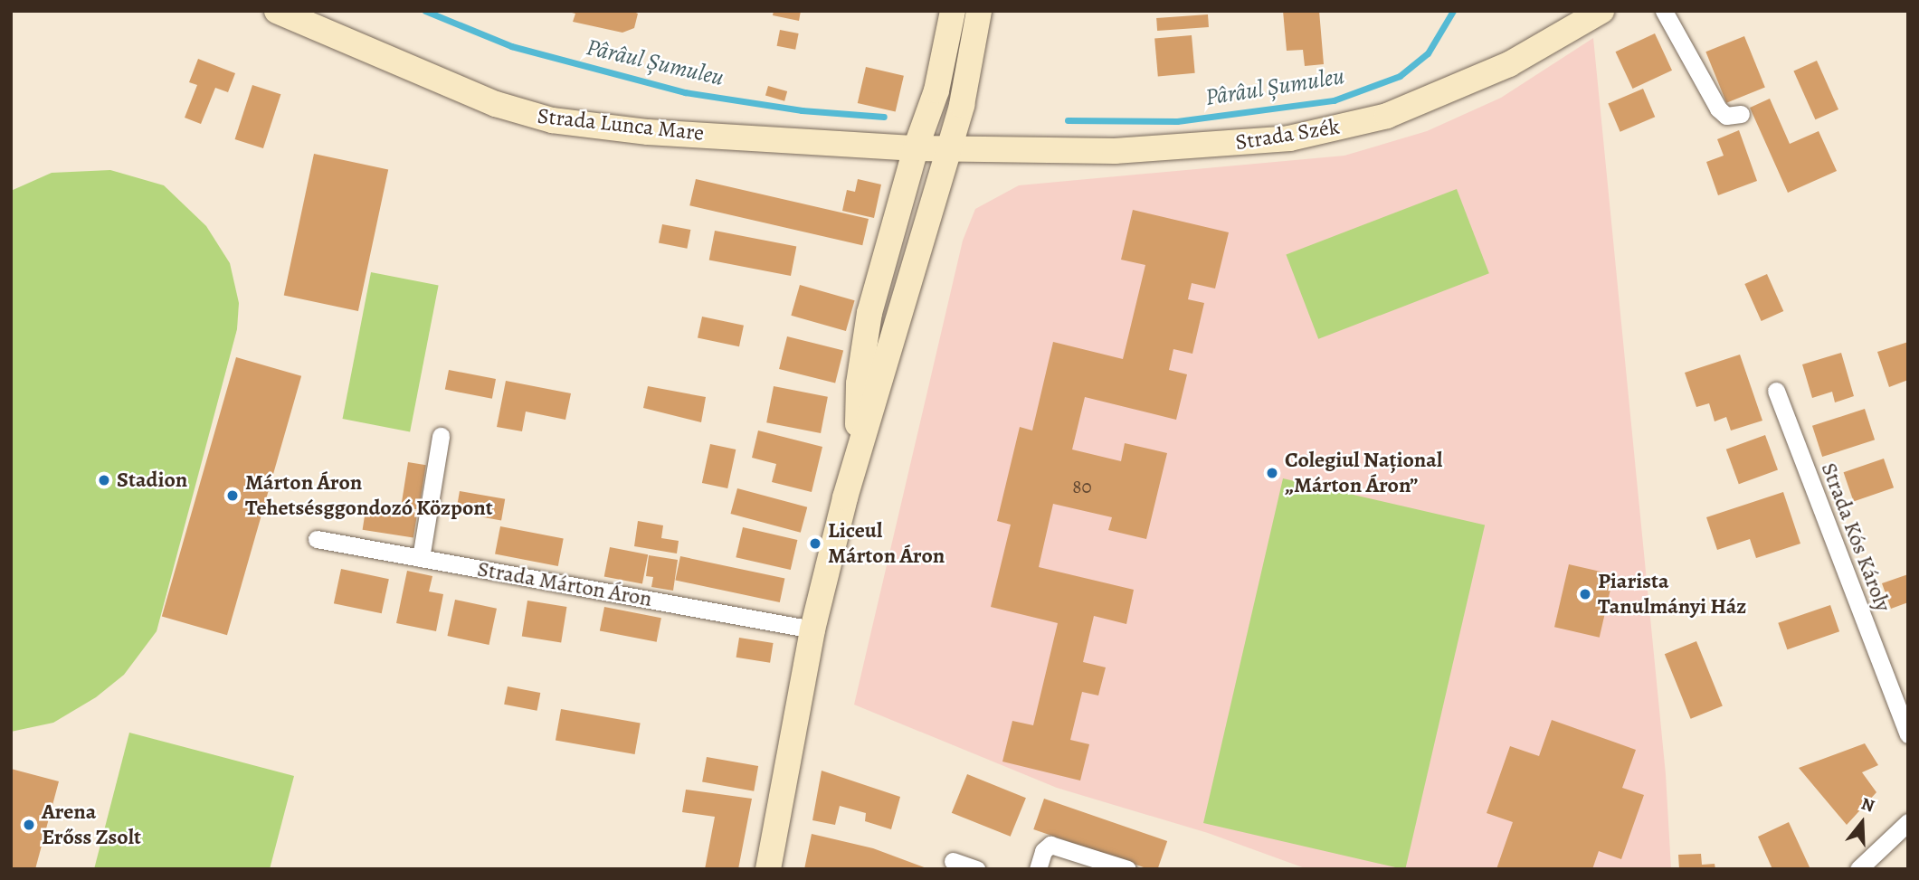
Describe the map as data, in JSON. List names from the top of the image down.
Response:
{
  "streets": {
    "main road": ["Strada Lunca Mare", "Strada Szék"],
    "street": ["Strada Kós Károly", "Strada Márton Áron"]
  },
  "crossings": [
    ["Strada Lunca Mare", "Strada Szék"]
  ],
  "water": ["Pârâul Șumuleu"],
  "places": [
    "Colegiul Național „Márton Áron”",
    "Stadion",
    "Márton Áron Tehetsésggondozó Központ",
    "Liceul Márton Áron",
    "Piarista Tanulmányi Ház",
    "Arena Erőss Zsolt"
  ],
  "house_numbers": ["80"],
  "north": "top"
}
